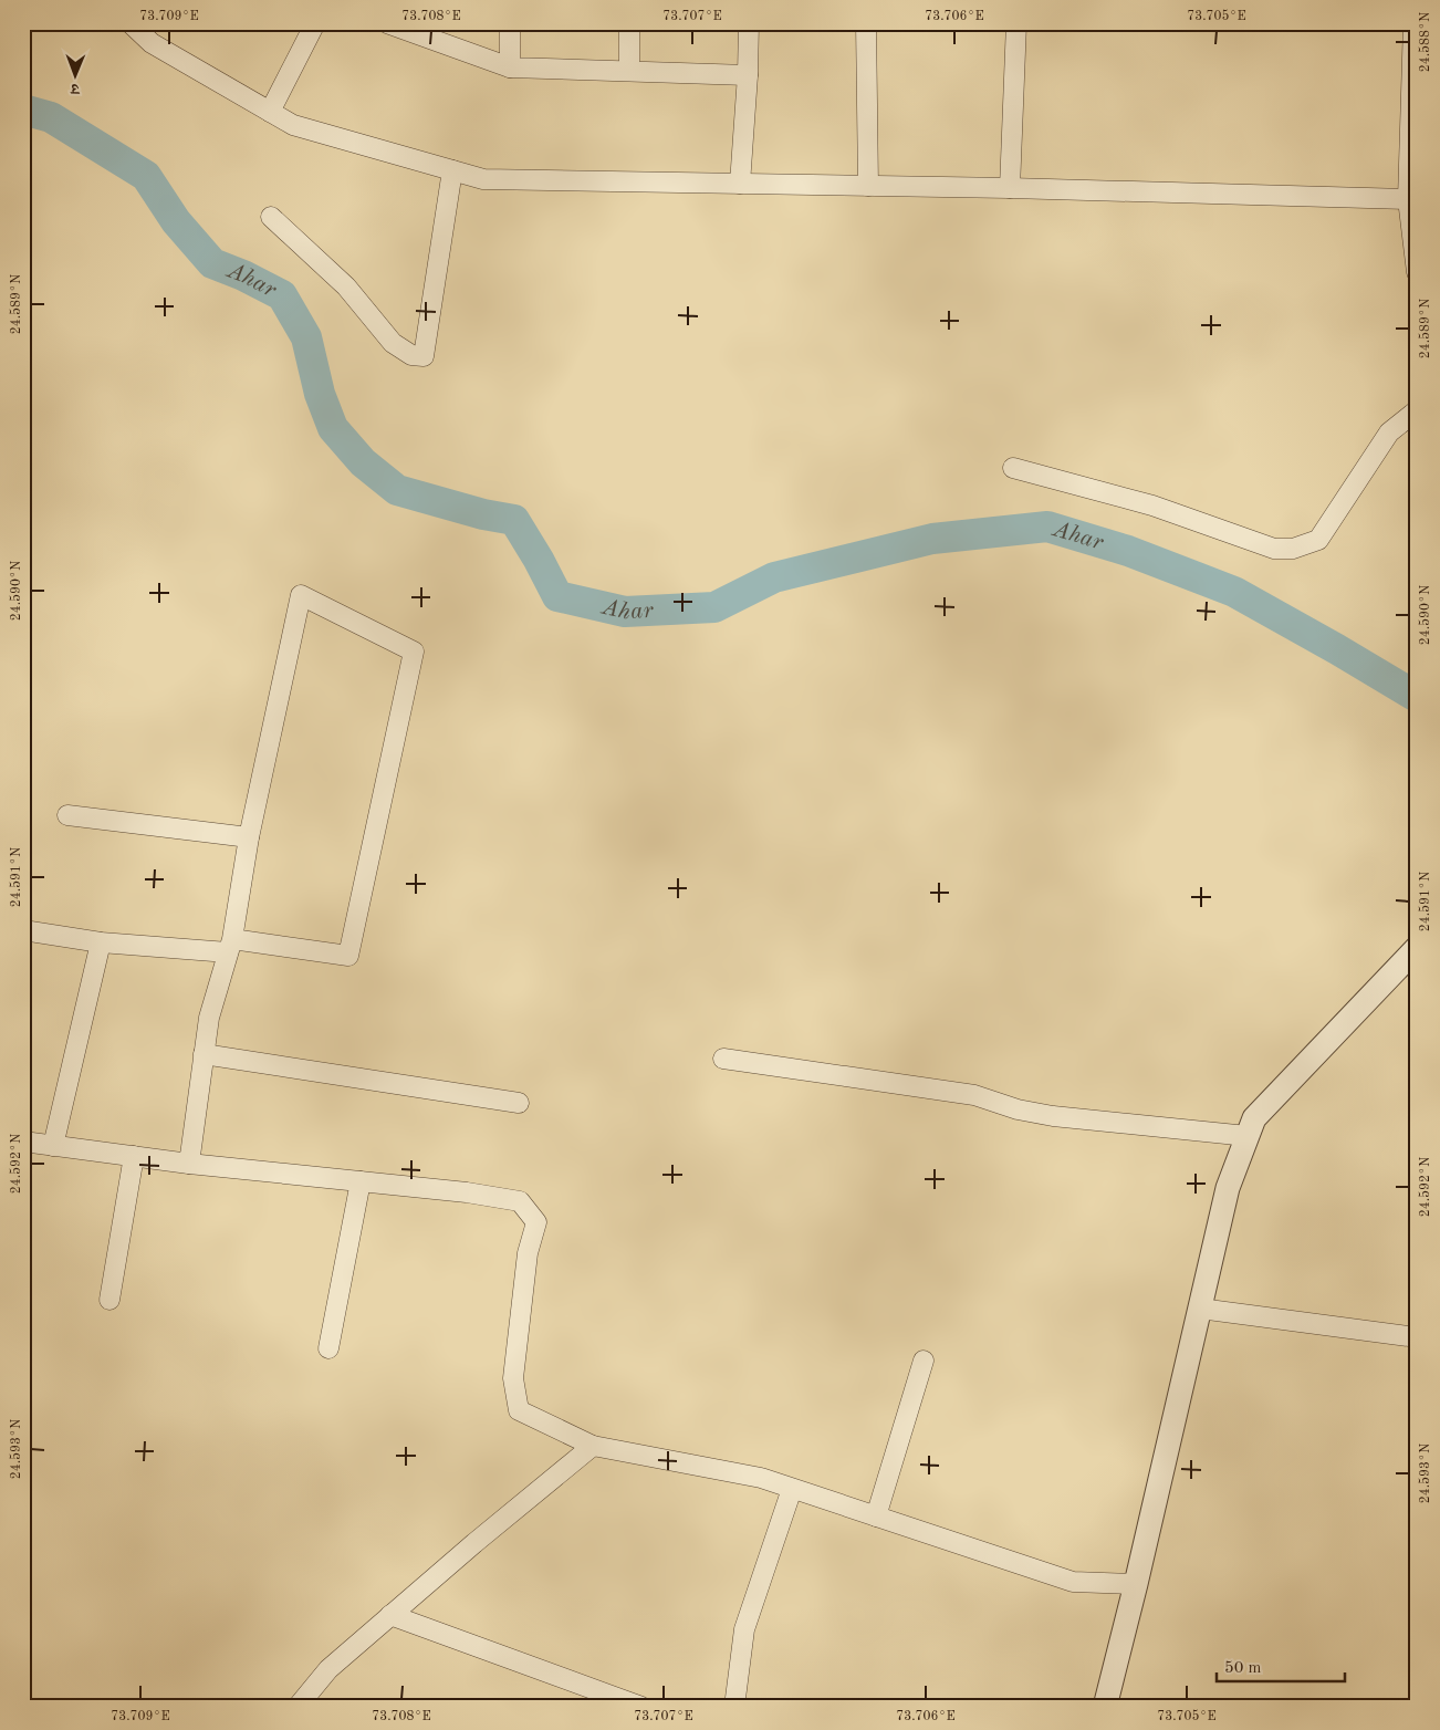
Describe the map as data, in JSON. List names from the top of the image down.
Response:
{
  "water": ["Ahar"],
  "scale_bar": "50 m",
  "north": "bottom",
  "coordinates": [
    "73.709°E",
    "73.708°E",
    "73.707°E",
    "73.706°E",
    "73.705°E",
    "24.588°N",
    "24.589°N",
    "24.590°N",
    "24.591°N",
    "24.592°N",
    "24.593°N"
  ]
}
